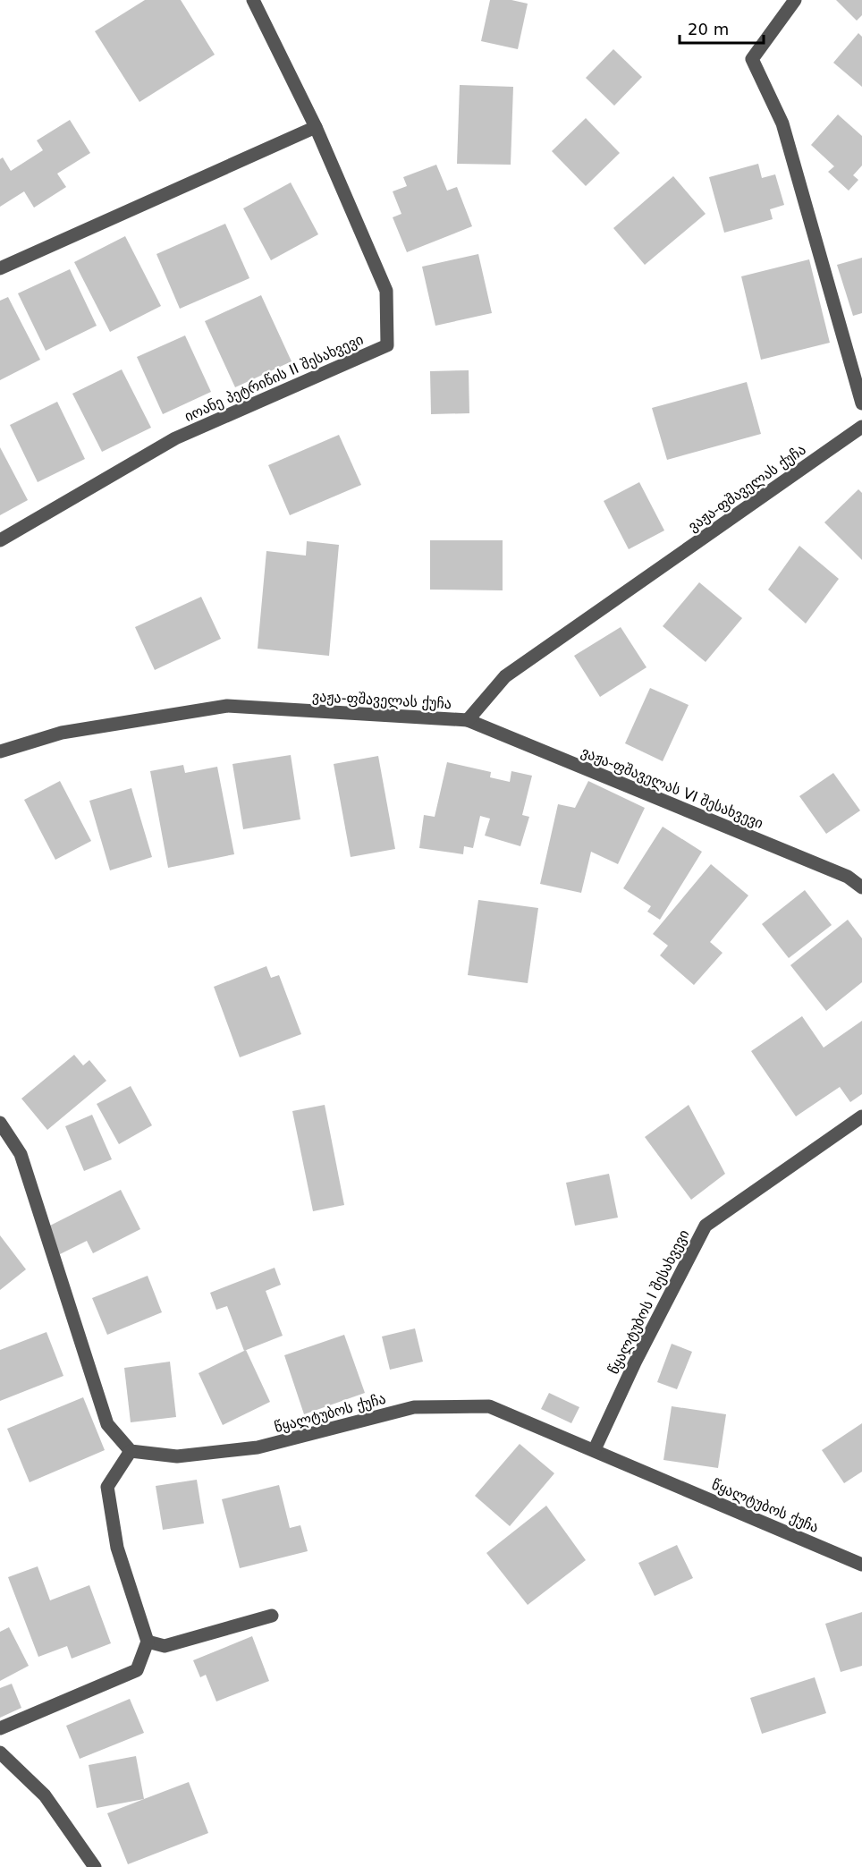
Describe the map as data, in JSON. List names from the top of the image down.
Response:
{
  "streets": {
    "street": [
      "იოანე პეტრიწის II შესახვევი",
      "ვაჟა-ფშაველას ქუჩა",
      "ვაჟა-ფშაველას VI შესახვევი",
      "წყალტუბოს I შესახვევი",
      "წყალტუბოს ქუჩა"
    ]
  },
  "crossings": [
    ["ვაჟა-ფშაველას ქუჩა", "ვაჟა-ფშაველას VI შესახვევი"],
    ["წყალტუბოს I შესახვევი", "წყალტუბოს ქუჩა"]
  ],
  "scale_bar": "20 m"
}
